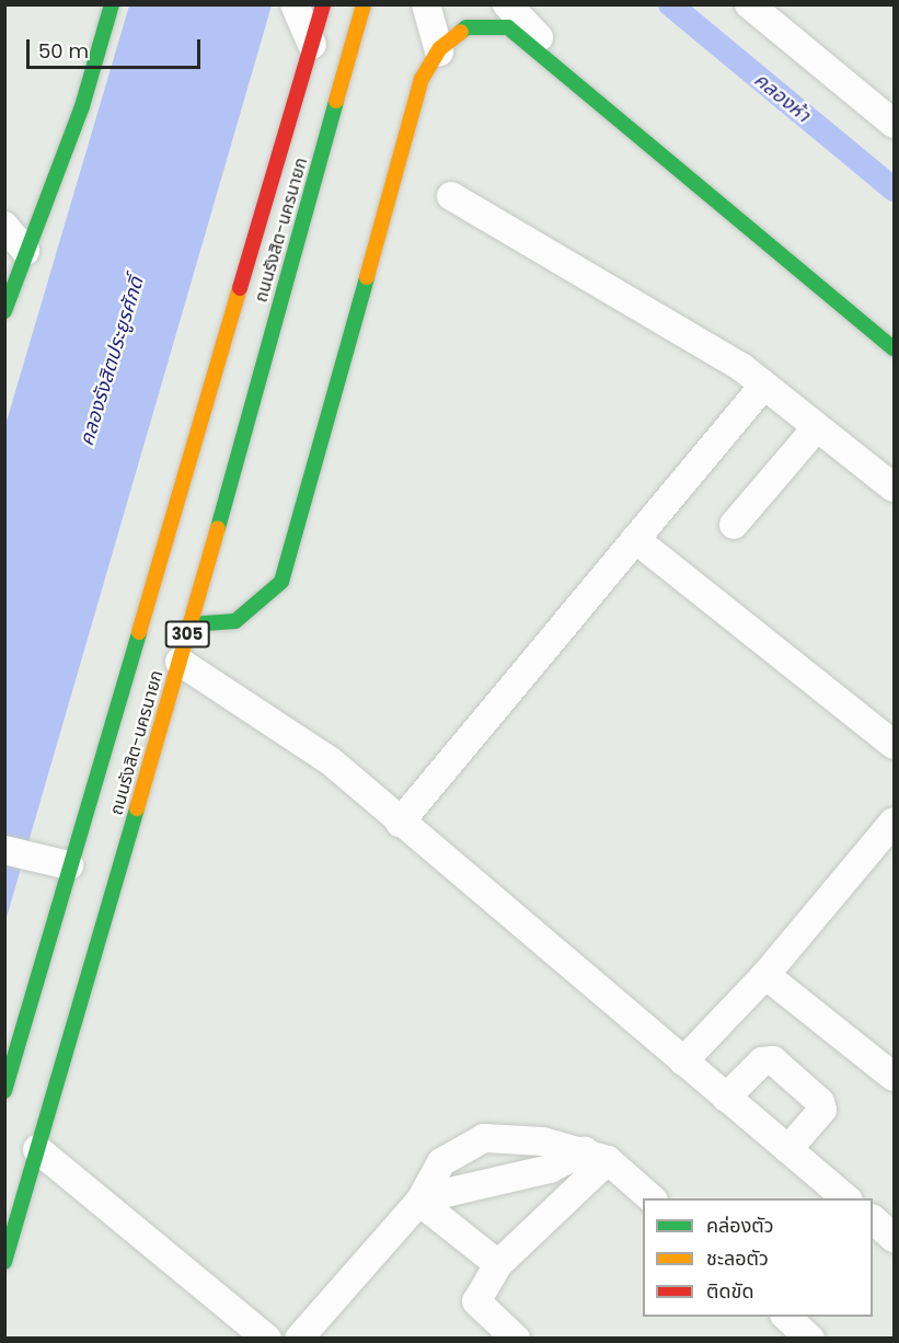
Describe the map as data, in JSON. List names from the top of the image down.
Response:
{
  "streets": {
    "main road": ["ถนนรังสิต-นครนายก", "305"]
  },
  "water": ["คลองห้า", "คลองรังสิตประยูรศักดิ์"],
  "legend": ["คล่องตัว", "ชะลอตัว", "ติดขัด"],
  "scale_bar": "50 m"
}
